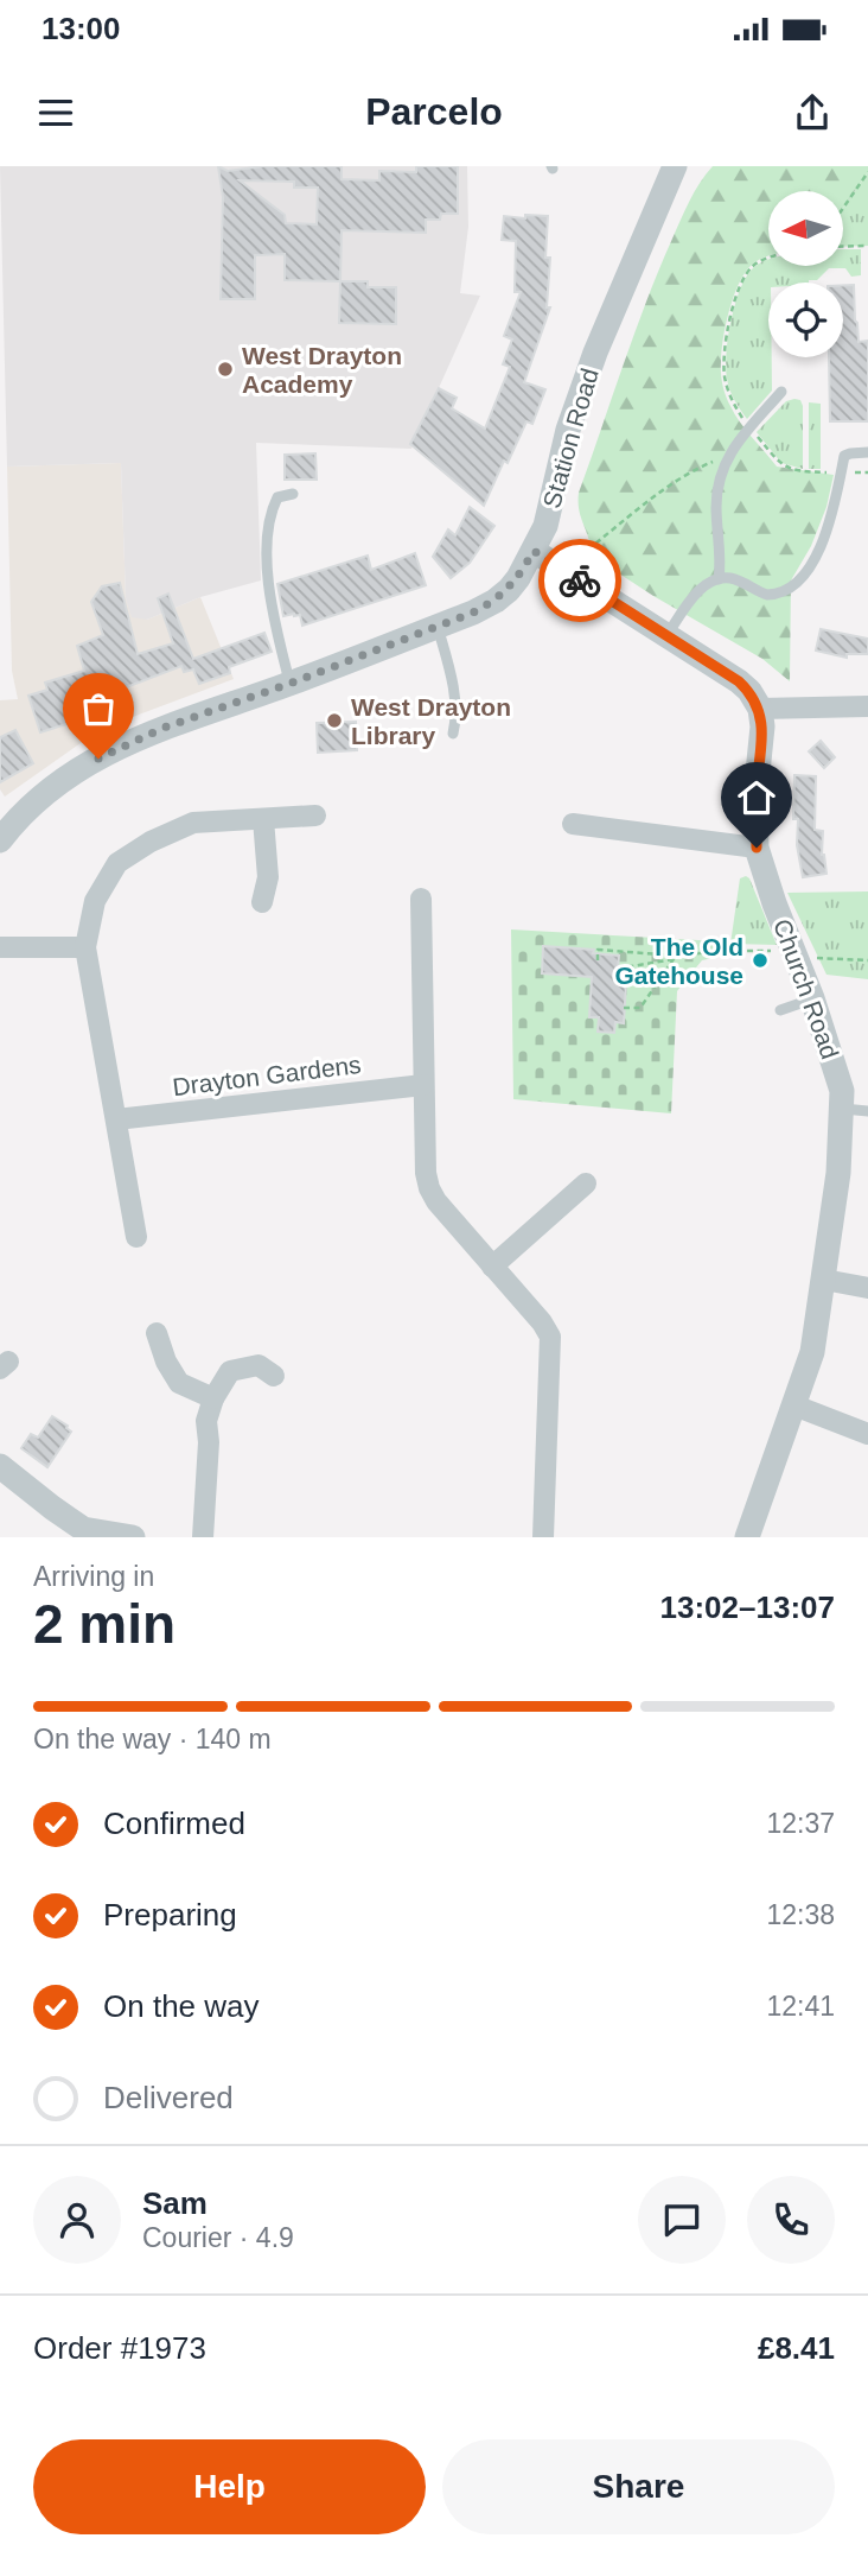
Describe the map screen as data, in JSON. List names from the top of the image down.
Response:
{
  "streets": {
    "street": ["Station Road", "Church Road", "Drayton Gardens"]
  },
  "places": ["West Drayton Academy", "West Drayton Library", "The Old Gatehouse"],
  "north": "left",
  "page": {
    "status": "13:00",
    "header": "Parcelo",
    "heading": ["2 min", "Arriving in", "13:02–13:07"],
    "panel": [
      "Sam",
      "Courier · 4.9",
      "Order #1973",
      "£8.41"
    ],
    "bar": "On the way · 140 m",
    "list": [
      ["Confirmed", "12:37"],
      ["Preparing", "12:38"],
      ["On the way", "12:41"],
      "Delivered"
    ],
    "buttons": ["Help", "Share"]
  }
}
